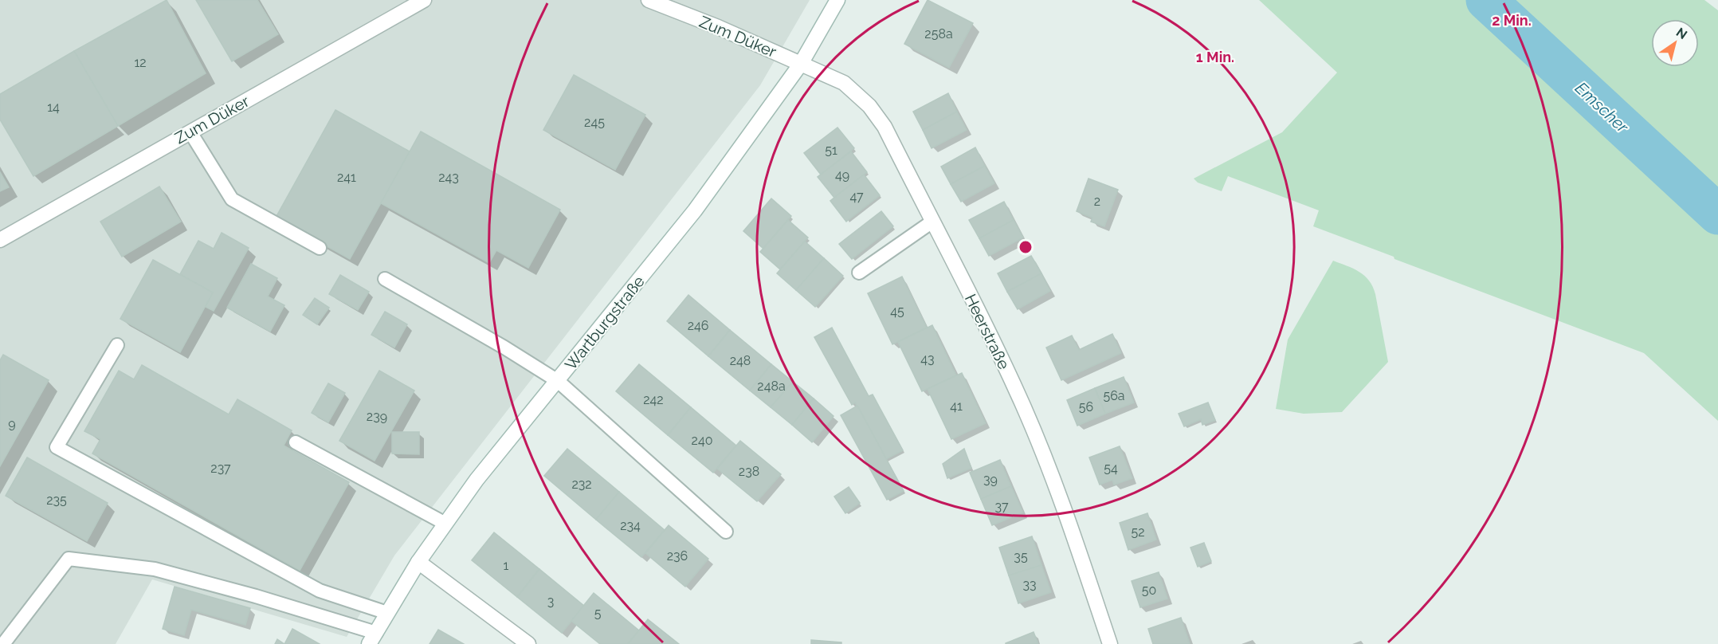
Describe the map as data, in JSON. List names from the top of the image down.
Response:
{
  "streets": {
    "street": ["Zum Düker", "Wartburgstraße", "Heerstraße"]
  },
  "crossings": [
    ["Zum Düker", "Wartburgstraße"],
    ["Zum Düker", "Heerstraße"],
    ["Wartburgstraße", "Heerstraße"]
  ],
  "water": ["Emscher"],
  "house_numbers": [
    "258a",
    "12",
    "14",
    "245",
    "51",
    "49",
    "241",
    "243",
    "47",
    "2",
    "45",
    "246",
    "43",
    "248",
    "248a",
    "56a",
    "242",
    "41",
    "56",
    "239",
    "9",
    "240",
    "237",
    "54",
    "238",
    "39",
    "232",
    "235",
    "37",
    "234",
    "52",
    "236",
    "35",
    "1",
    "33",
    "50",
    "3",
    "5"
  ],
  "north": "top right",
  "rings": ["2 Min.", "1 Min."]
}
